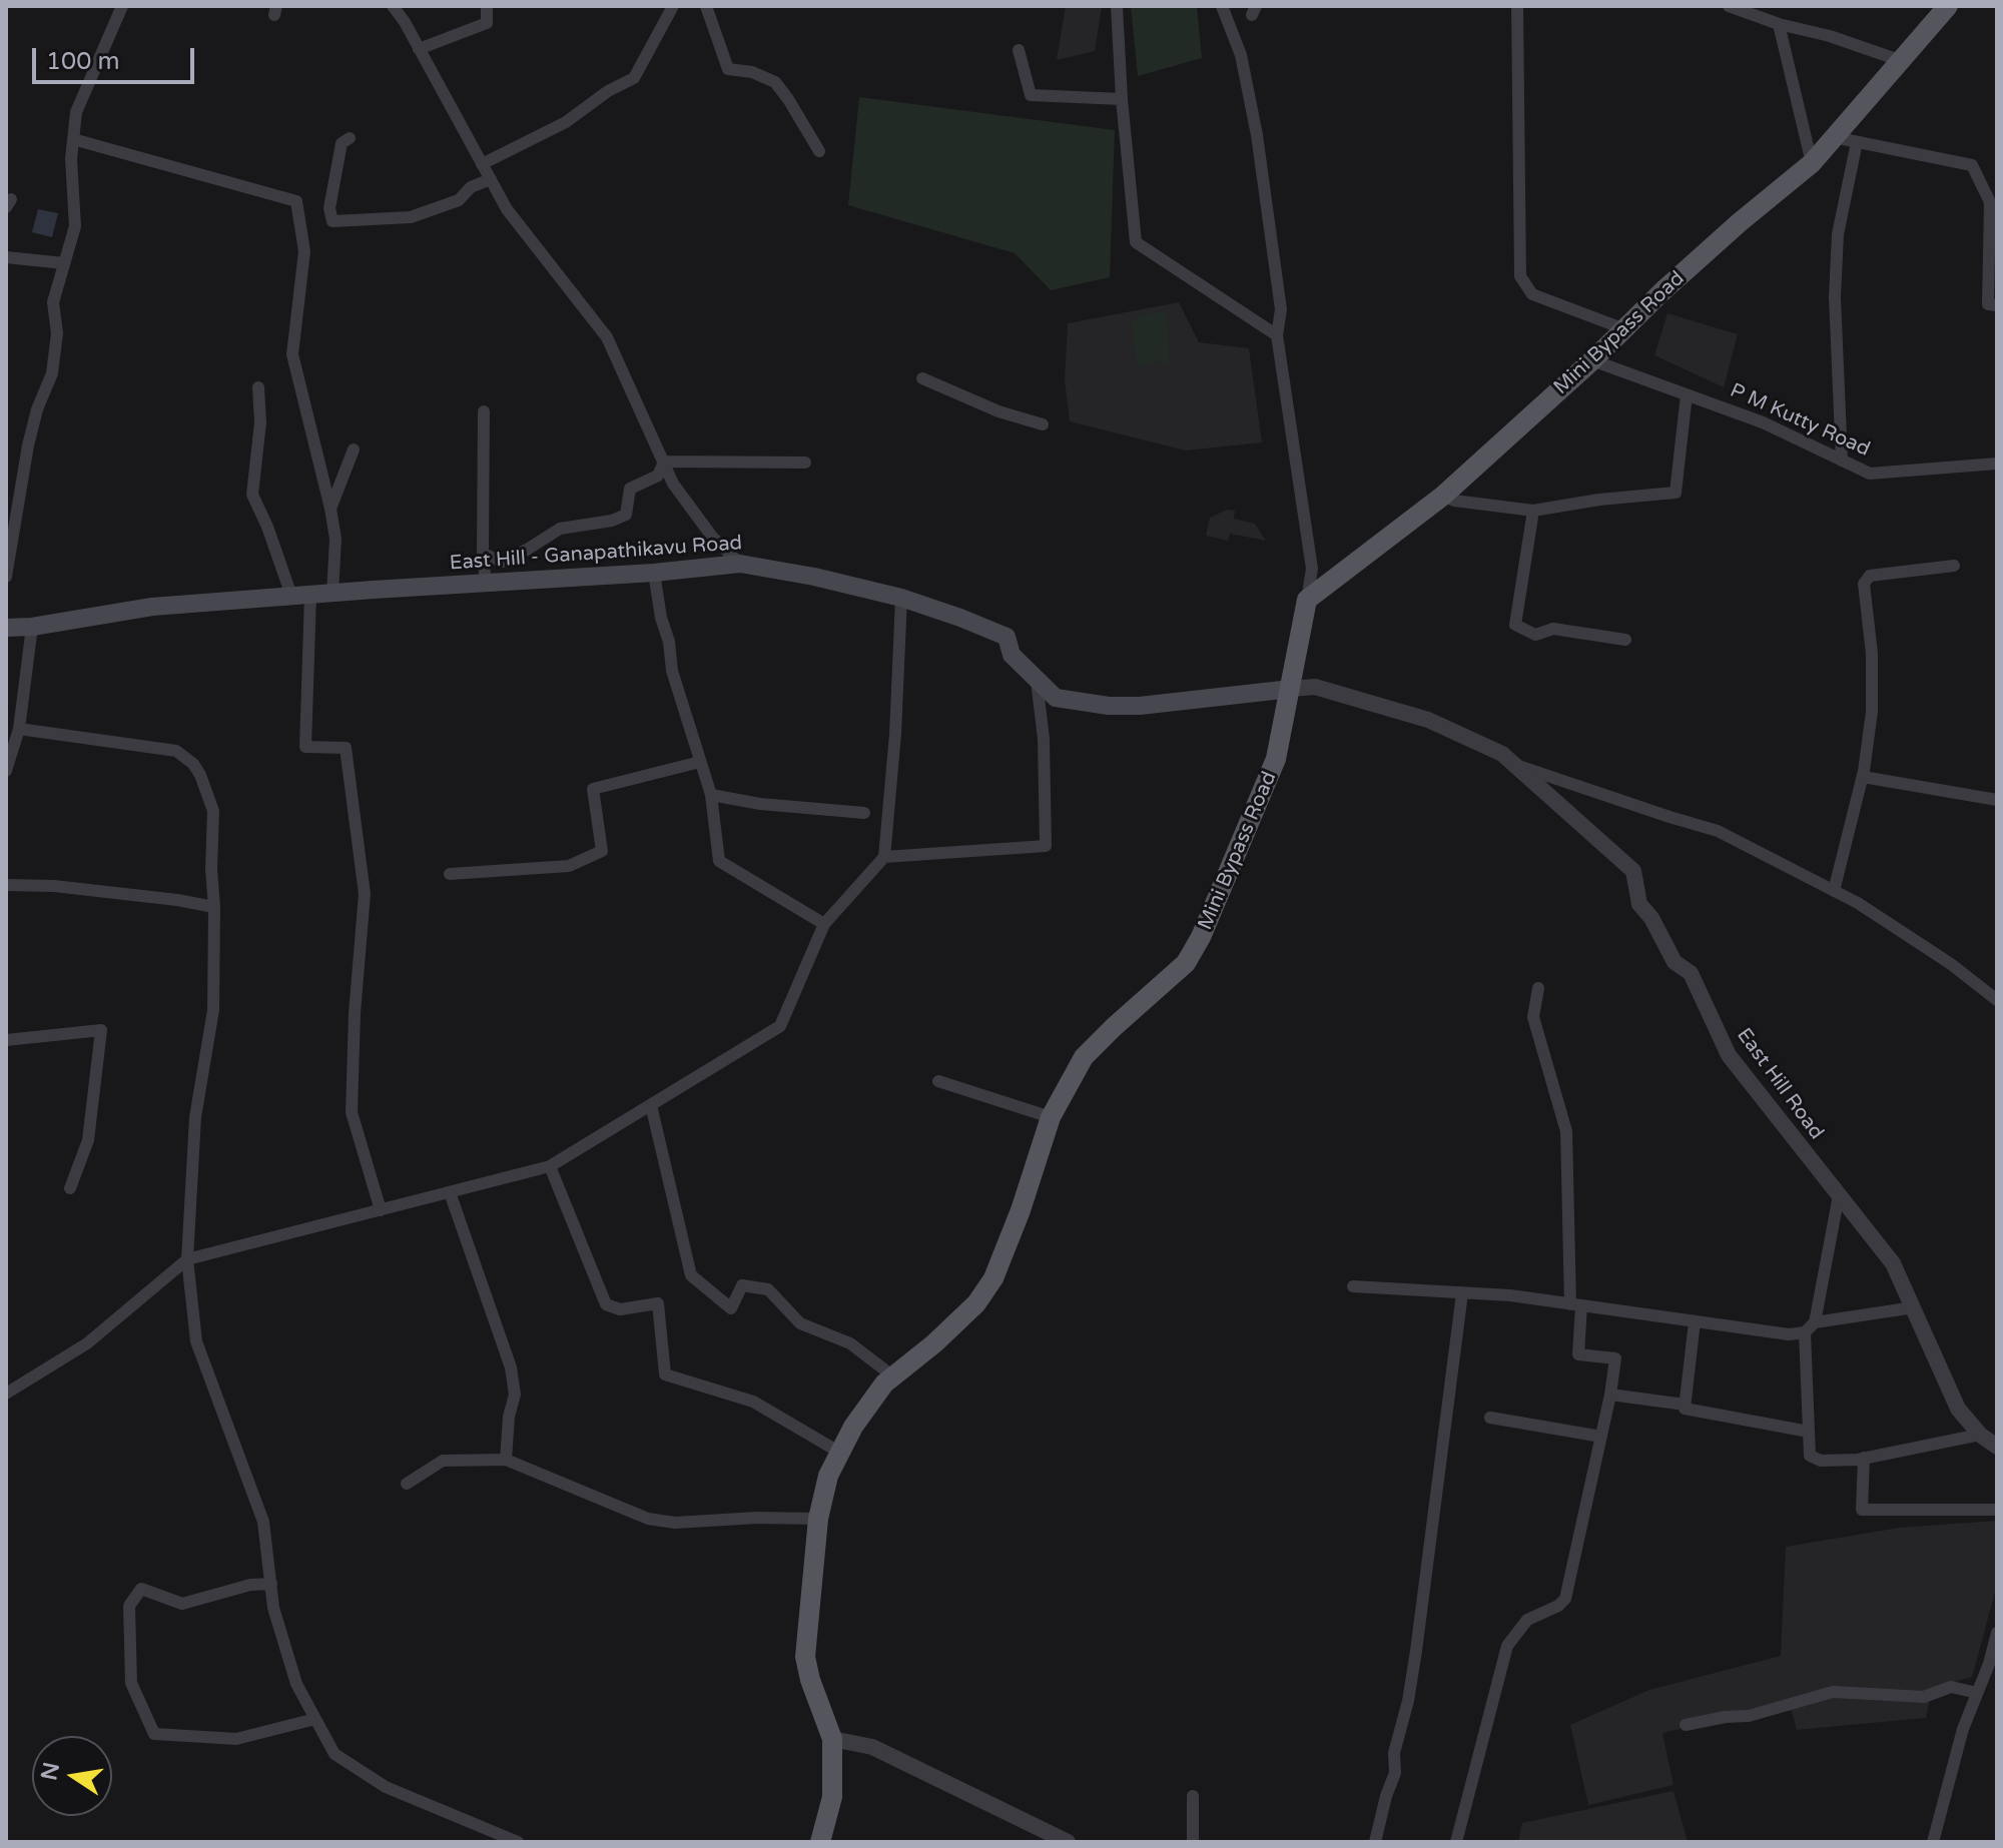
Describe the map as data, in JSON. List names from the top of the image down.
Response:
{
  "streets": {
    "main road": ["Mini Bypass Road", "East Hill - Ganapathikavu Road"],
    "street": ["P M Kutty Road", "East Hill Road"]
  },
  "crossings": [
    ["Mini Bypass Road", "P M Kutty Road"],
    ["Mini Bypass Road", "East Hill - Ganapathikavu Road"],
    ["Mini Bypass Road", "East Hill Road"],
    ["East Hill - Ganapathikavu Road", "East Hill Road"]
  ],
  "scale_bar": "100 m",
  "north": "left"
}
